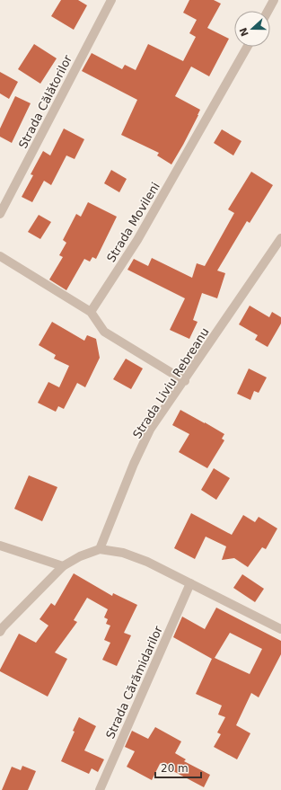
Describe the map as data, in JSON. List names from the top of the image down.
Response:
{
  "streets": {
    "street": [
      "Strada Călătorilor",
      "Strada Movileni",
      "Strada Liviu Rebreanu",
      "Strada Cărămidarilor"
    ]
  },
  "scale_bar": "20 m",
  "north": "left"
}
